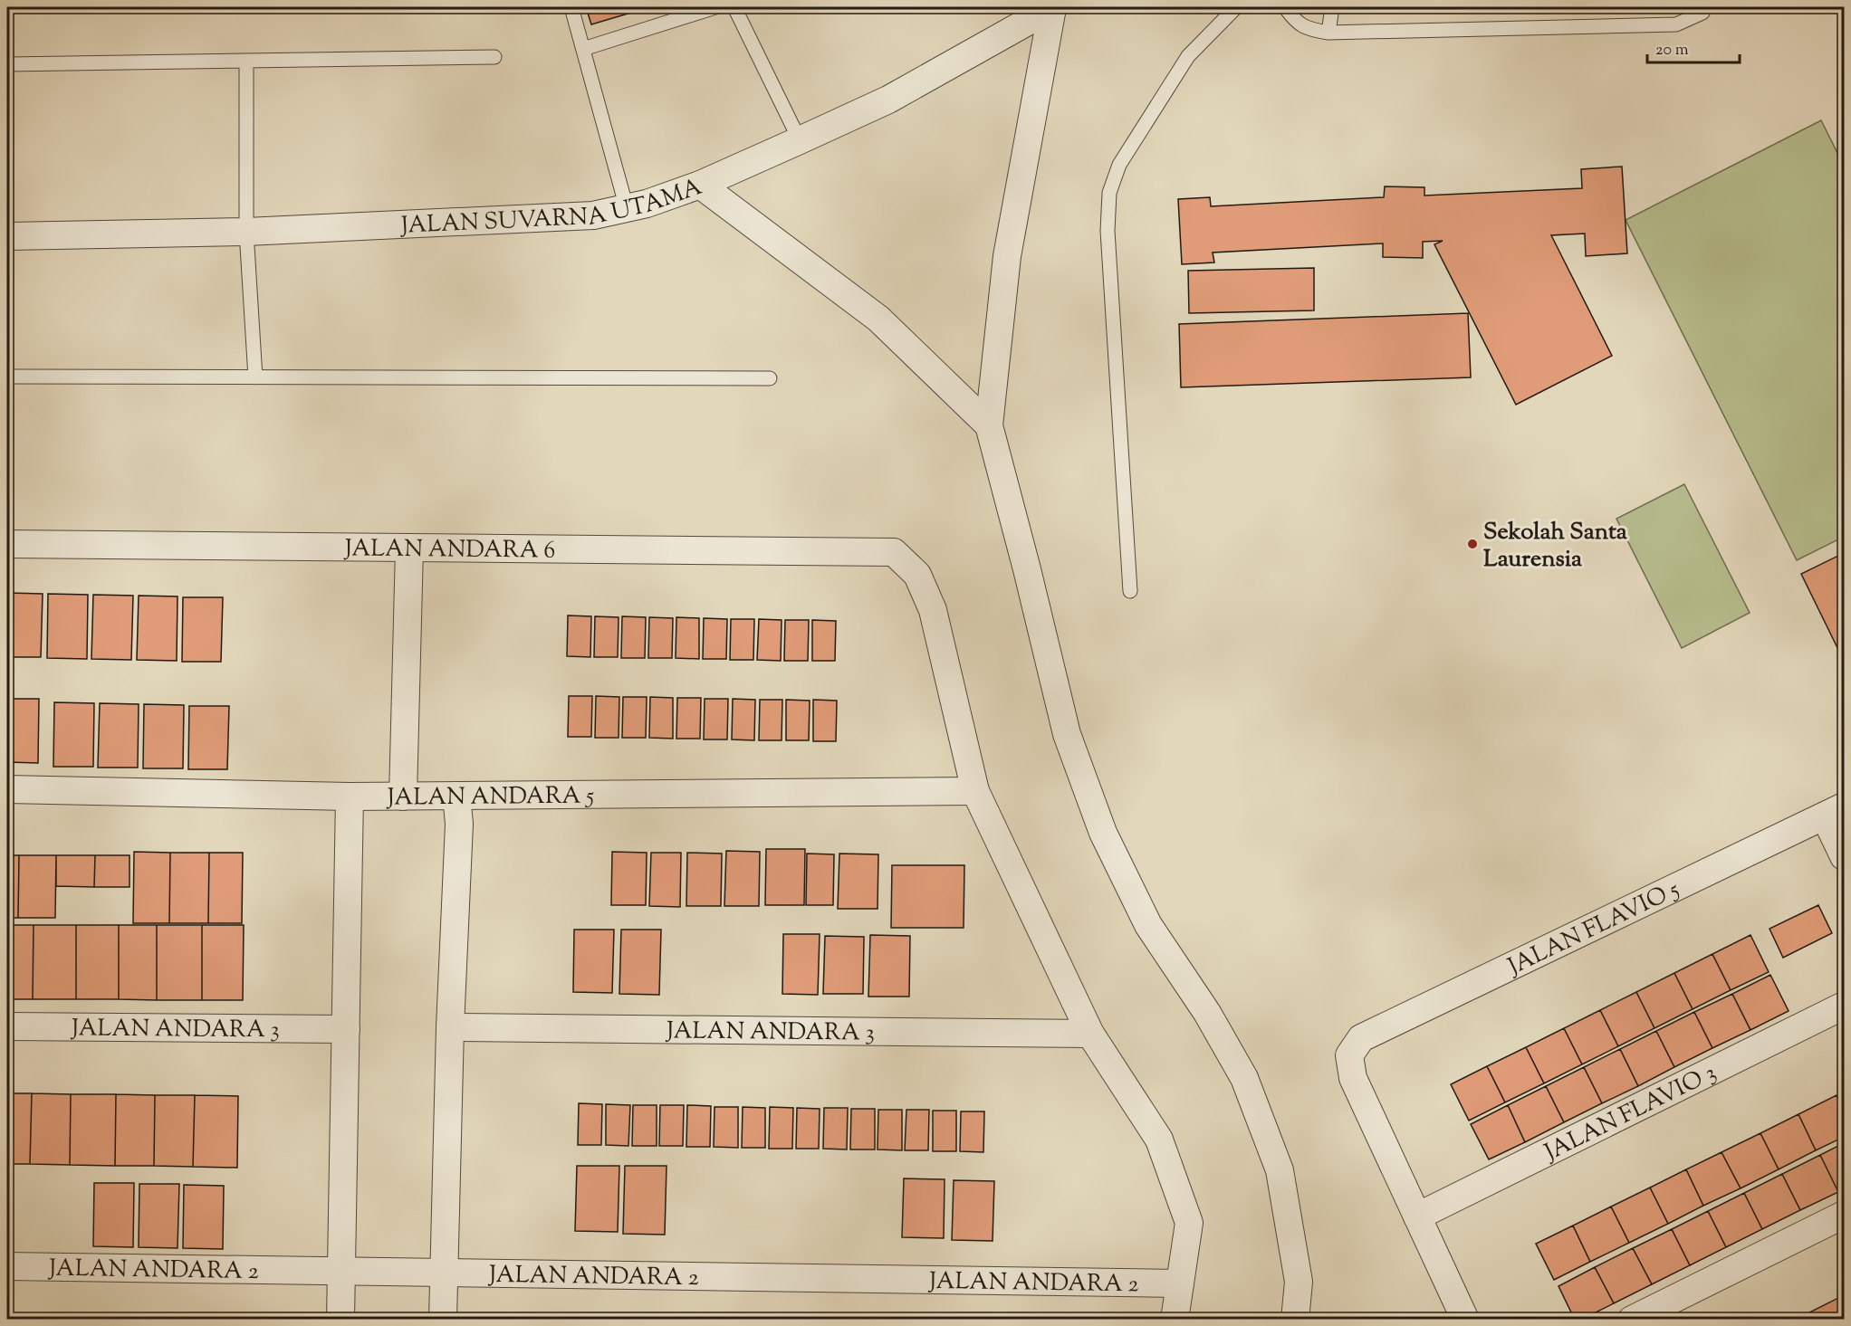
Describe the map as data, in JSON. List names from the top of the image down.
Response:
{
  "streets": {
    "street": [
      "JALAN SUVARNA UTAMA",
      "JALAN ANDARA 6",
      "JALAN ANDARA 5",
      "JALAN FLAVIO 5",
      "JALAN ANDARA 3",
      "JALAN FLAVIO 3",
      "JALAN ANDARA 2"
    ]
  },
  "crossings": [
    ["JALAN ANDARA 6", "JALAN ANDARA 5"],
    ["JALAN FLAVIO 5", "JALAN FLAVIO 3"]
  ],
  "places": ["Sekolah Santa Laurensia"],
  "scale_bar": "20 m"
}
